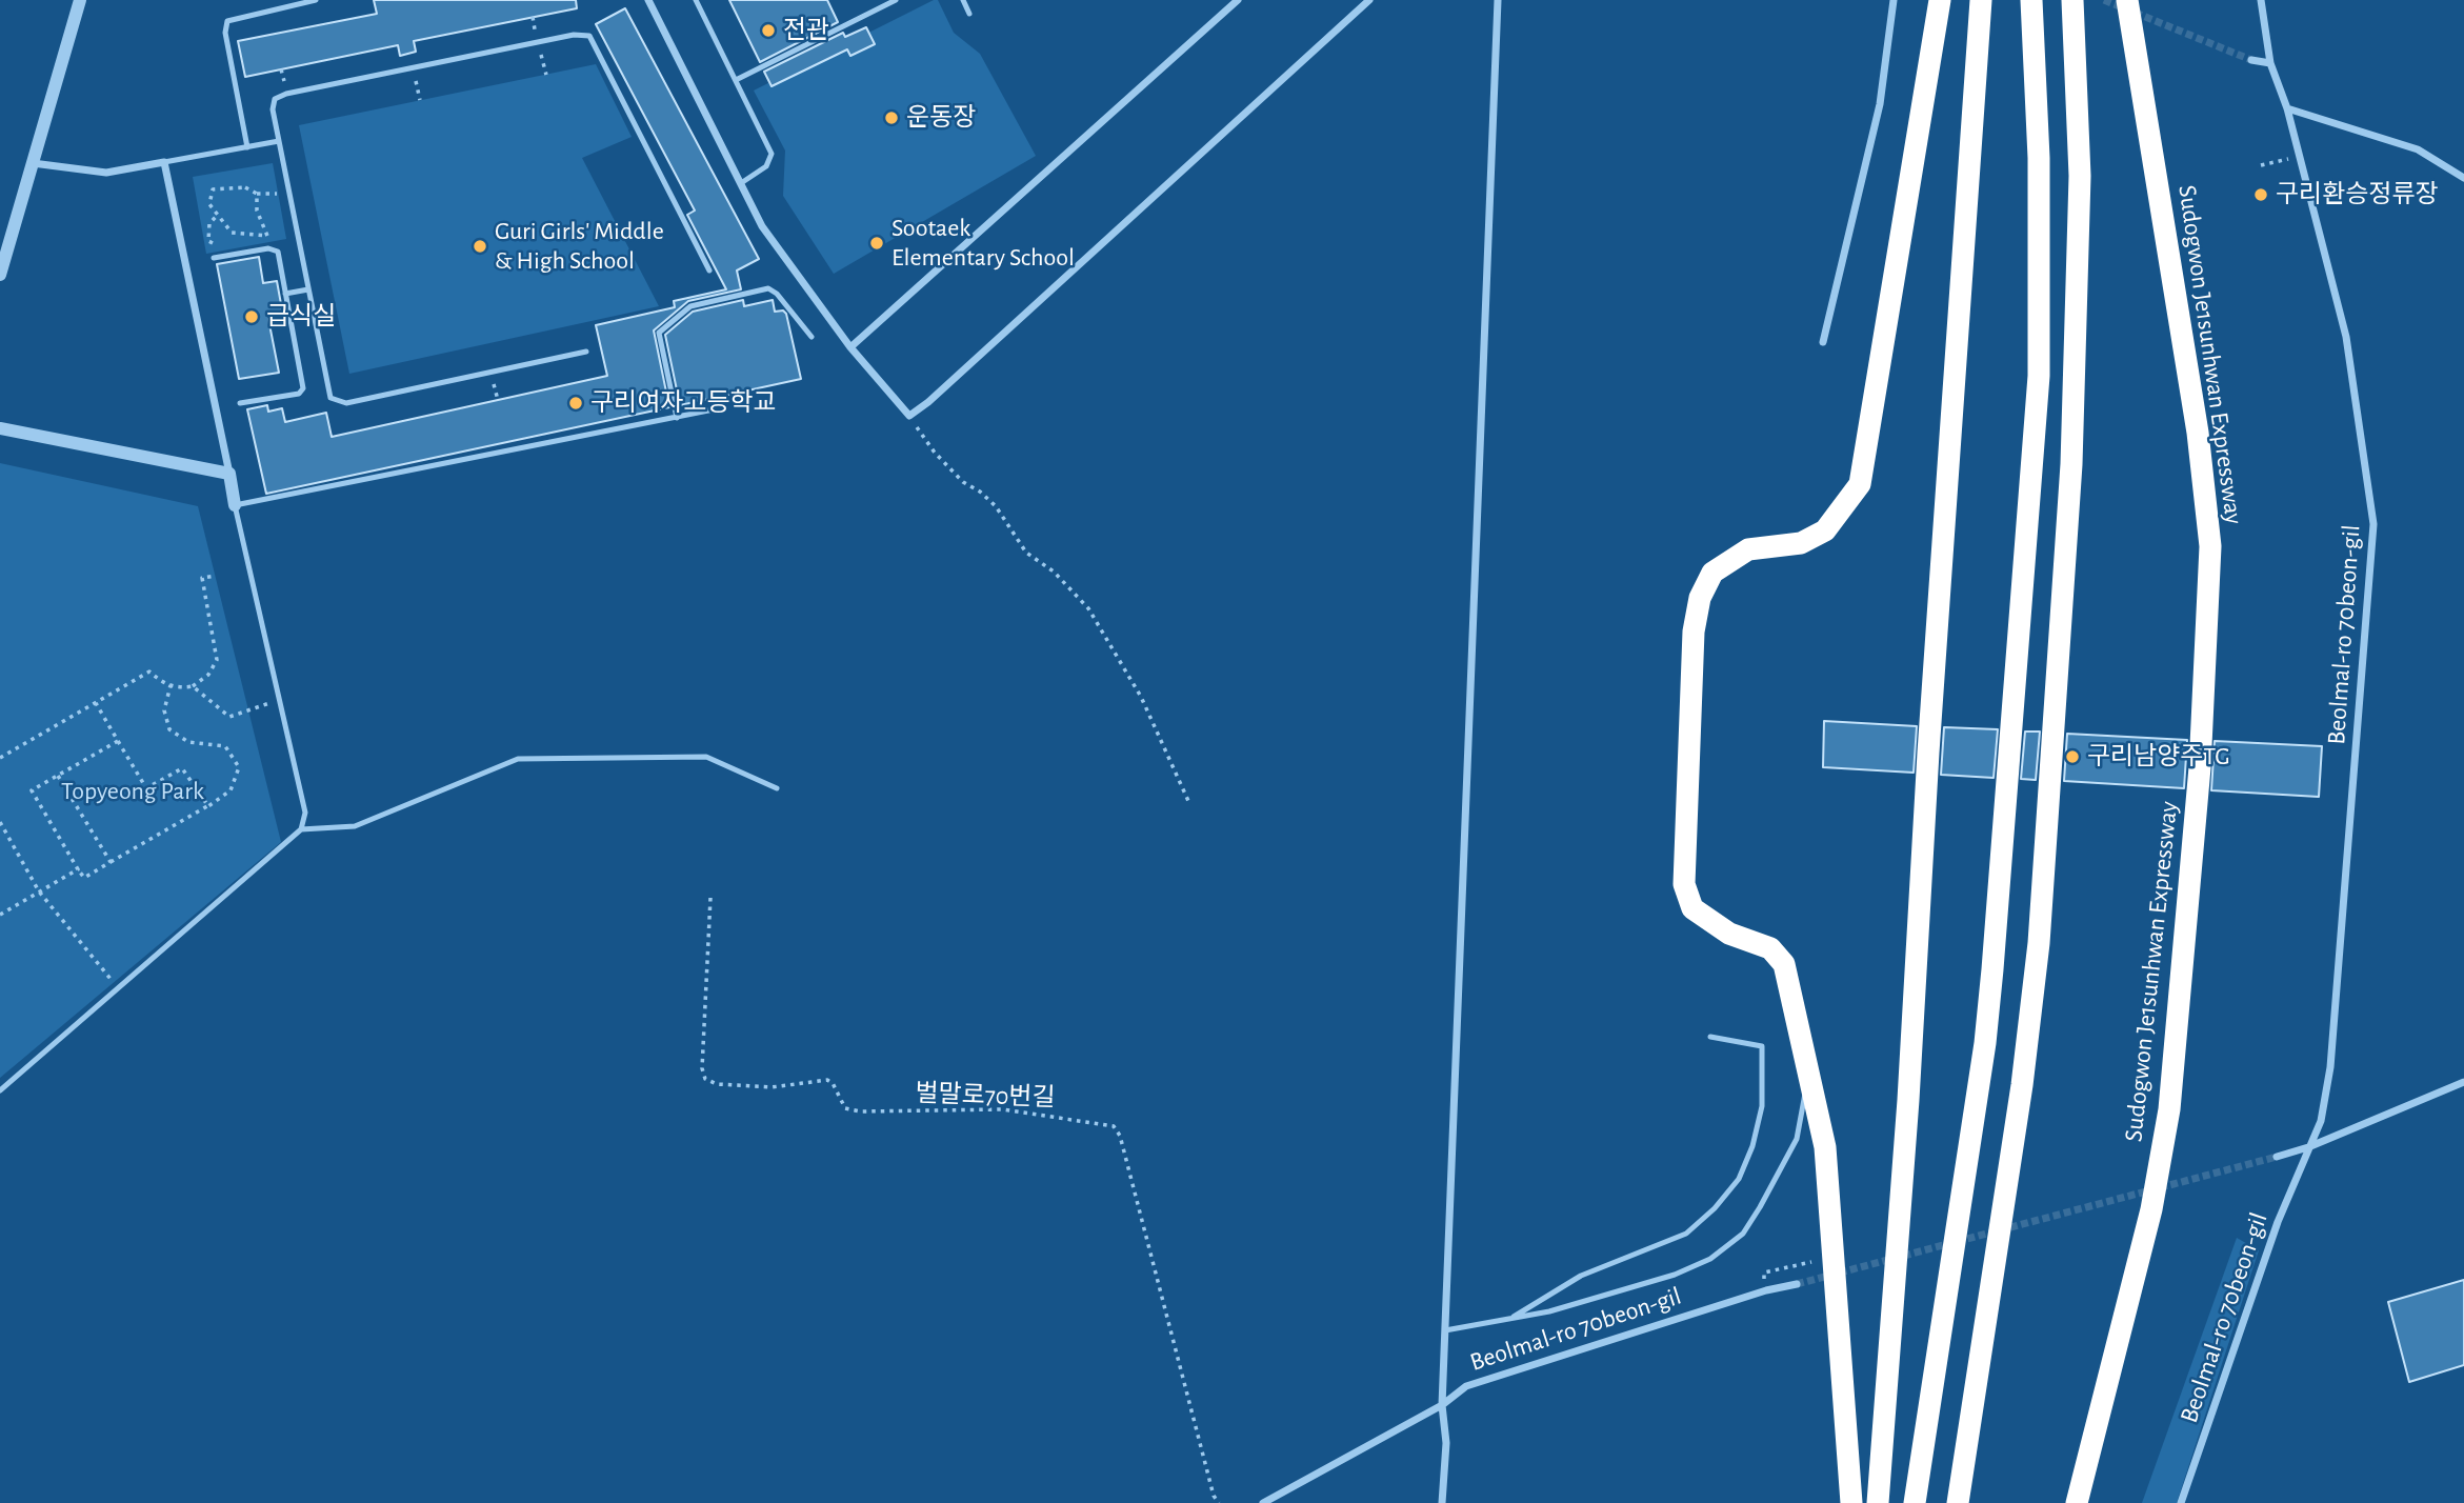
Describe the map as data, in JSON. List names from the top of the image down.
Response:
{
  "streets": {
    "highway": ["Sudogwon Je1sunhwan Expressway"],
    "street": ["Beolmal-ro 70beon-gil"],
    "path": ["벌말로70번길"]
  },
  "parks": ["Topyeong Park"],
  "places": [
    "전관",
    "운동장",
    "구리환승정류장",
    "Sootaek Elementary School",
    "Guri Girls' Middle & High School",
    "급식실",
    "구리여자고등학교",
    "구리남양주TG"
  ]
}
